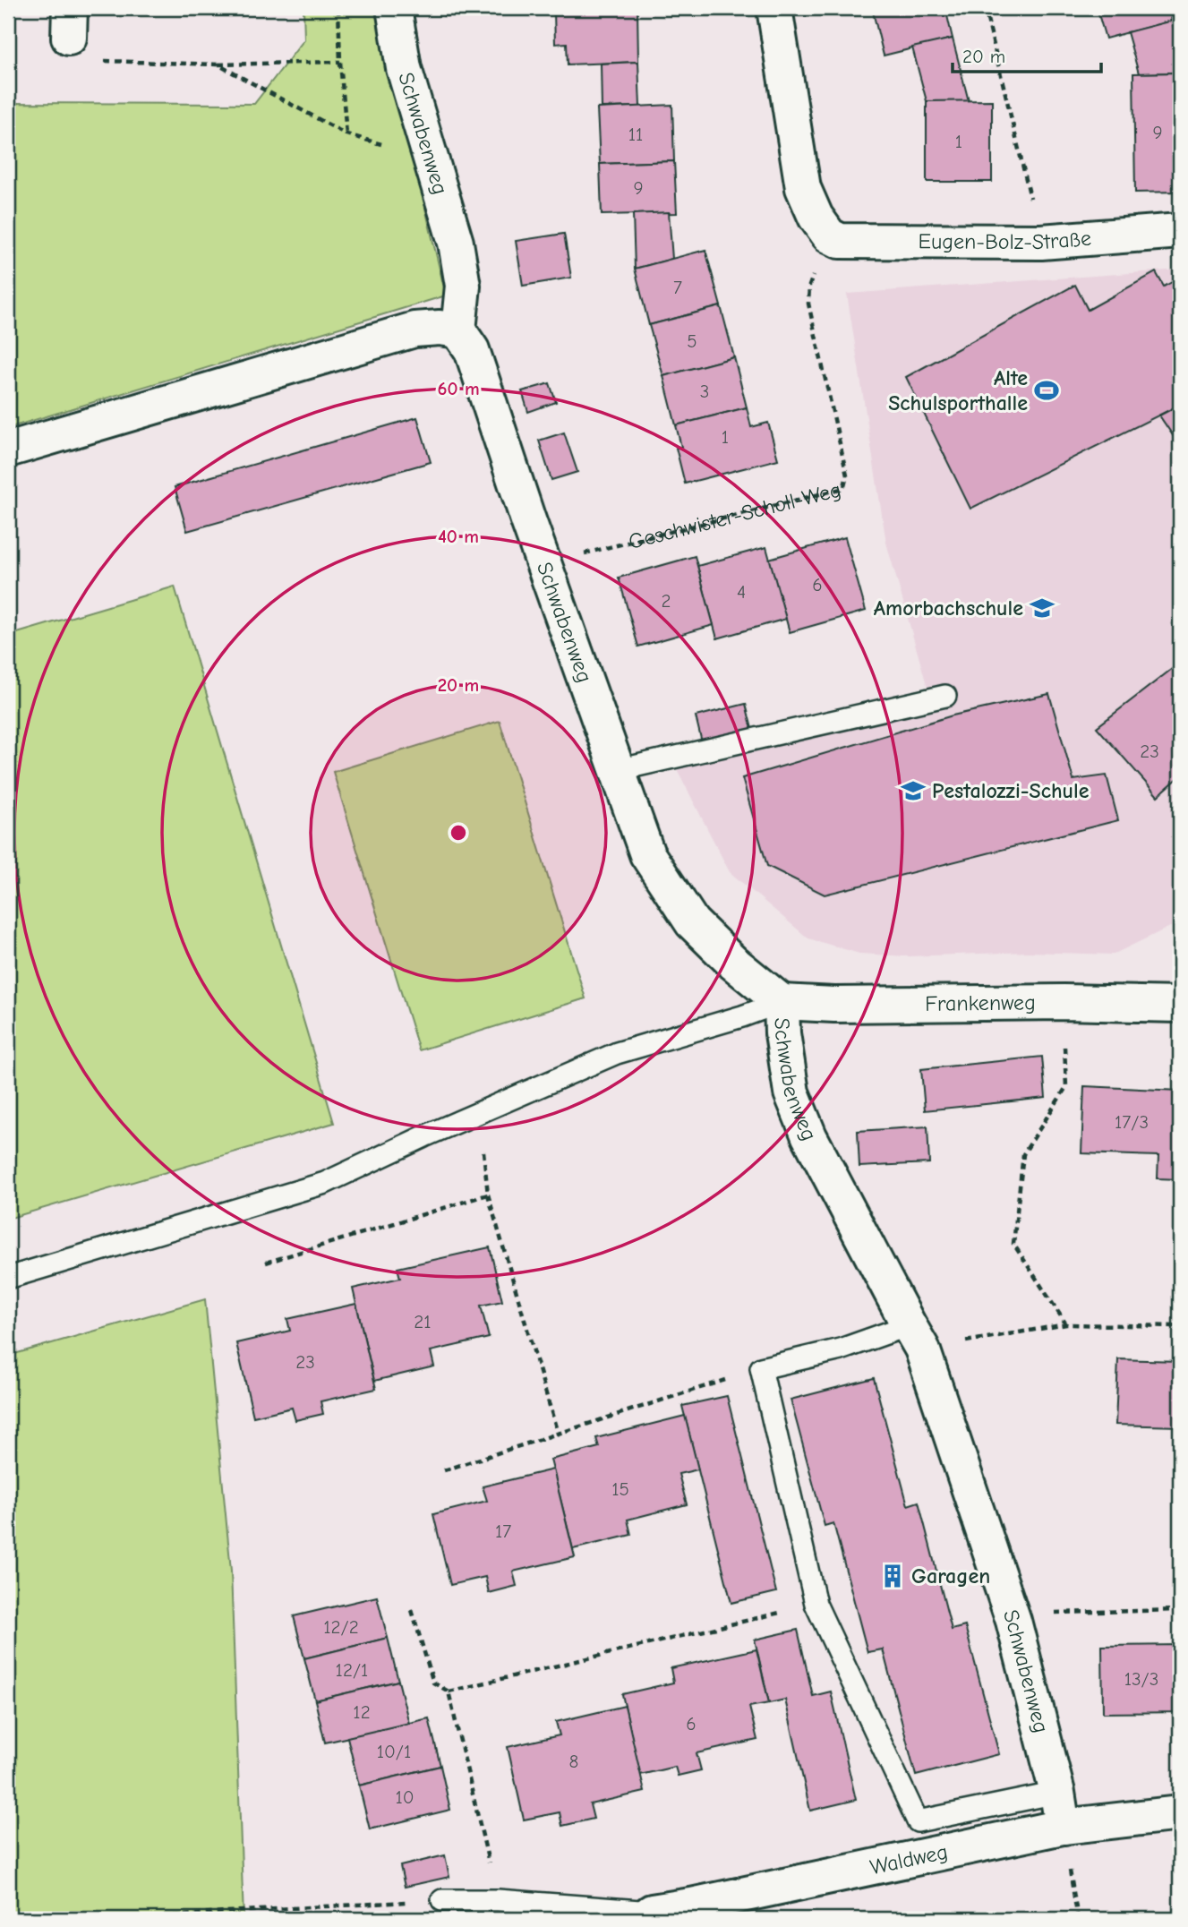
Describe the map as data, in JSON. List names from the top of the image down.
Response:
{
  "streets": {
    "street": [
      "Schwabenweg",
      "Eugen-Bolz-Straße",
      "Frankenweg",
      "Waldweg"
    ],
    "path": ["Geschwister-Scholl-Weg"]
  },
  "crossings": [
    ["Schwabenweg", "Geschwister-Scholl-Weg"],
    ["Schwabenweg", "Frankenweg"],
    ["Schwabenweg", "Waldweg"],
    ["Eugen-Bolz-Straße", "Geschwister-Scholl-Weg"]
  ],
  "places": {
    "sports": ["Alte Schulsporthalle"],
    "school or university": ["Amorbachschule", "Pestalozzi-Schule"],
    "building": ["Garagen"]
  },
  "house_numbers": [
    "9",
    "11",
    "1",
    "9",
    "7",
    "5",
    "3",
    "1",
    "6",
    "4",
    "2",
    "23",
    "17/3",
    "21",
    "23",
    "15",
    "17",
    "12/2",
    "12/1",
    "13/3",
    "12",
    "6",
    "10/1",
    "8",
    "10"
  ],
  "scale_bar": "20 m",
  "rings": ["60 m", "40 m", "20 m"]
}
